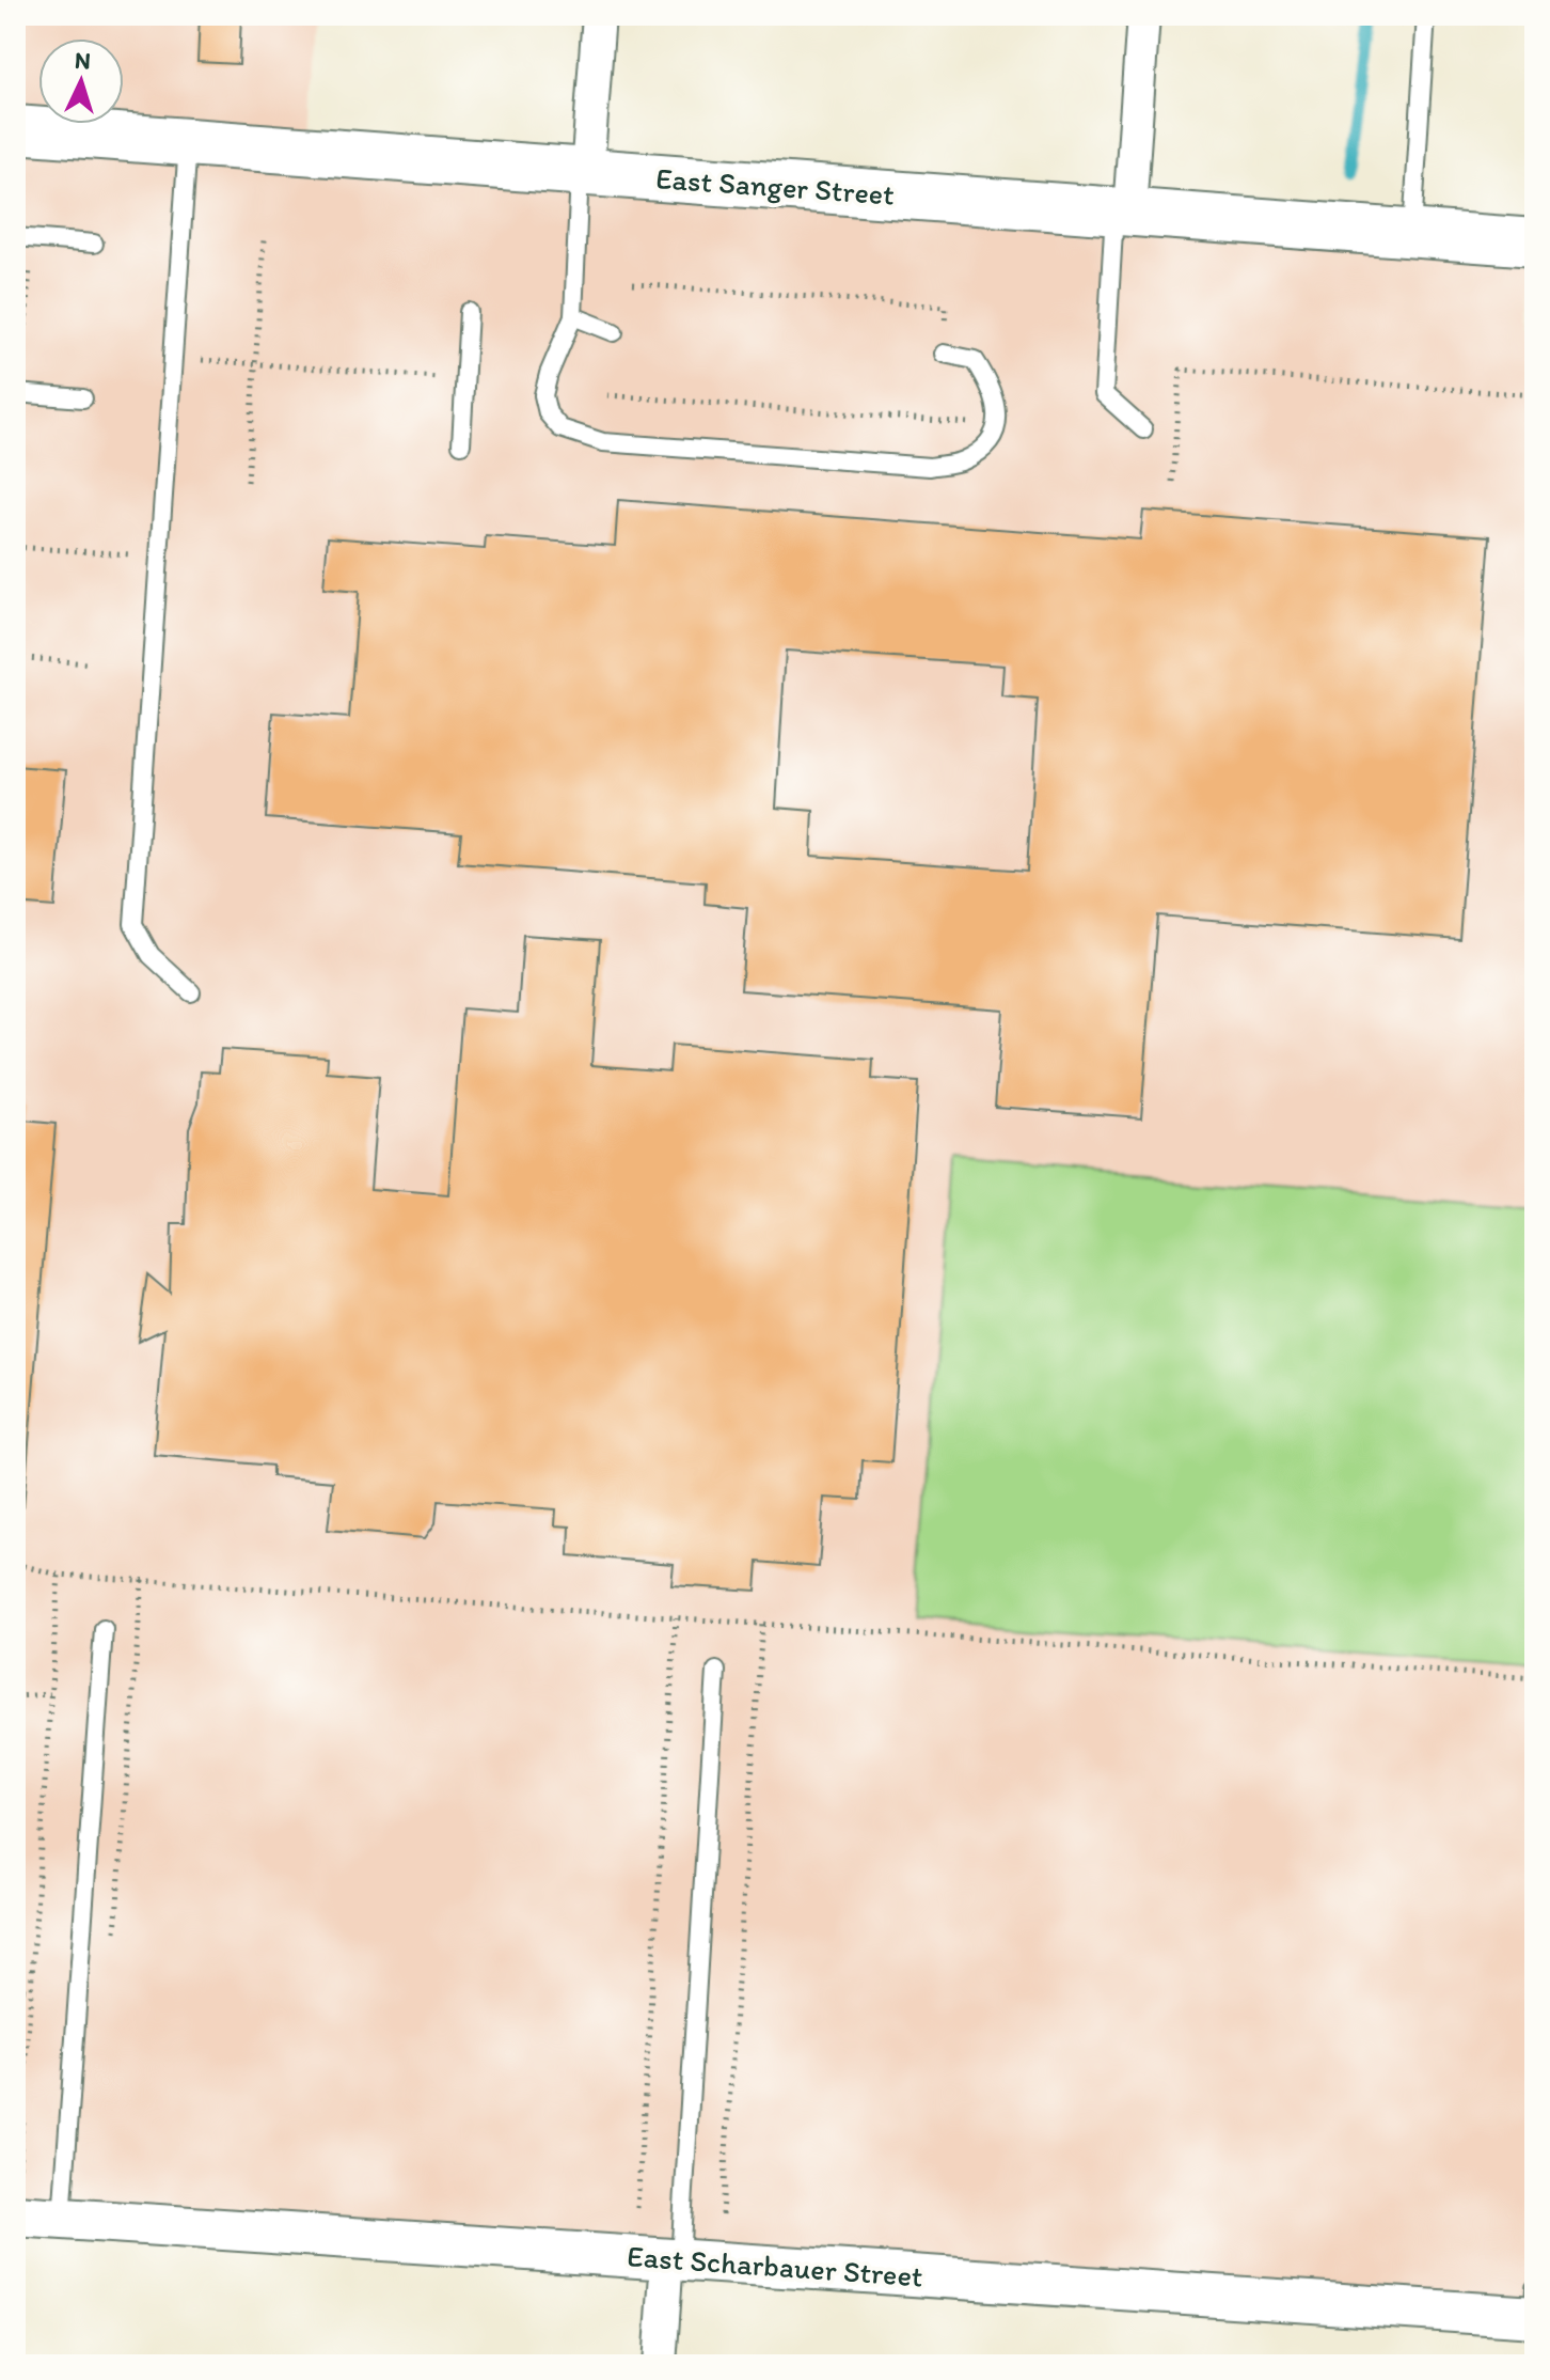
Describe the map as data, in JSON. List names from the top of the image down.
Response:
{
  "streets": {
    "main road": ["East Sanger Street"],
    "street": ["East Scharbauer Street"]
  },
  "north": "top"
}
